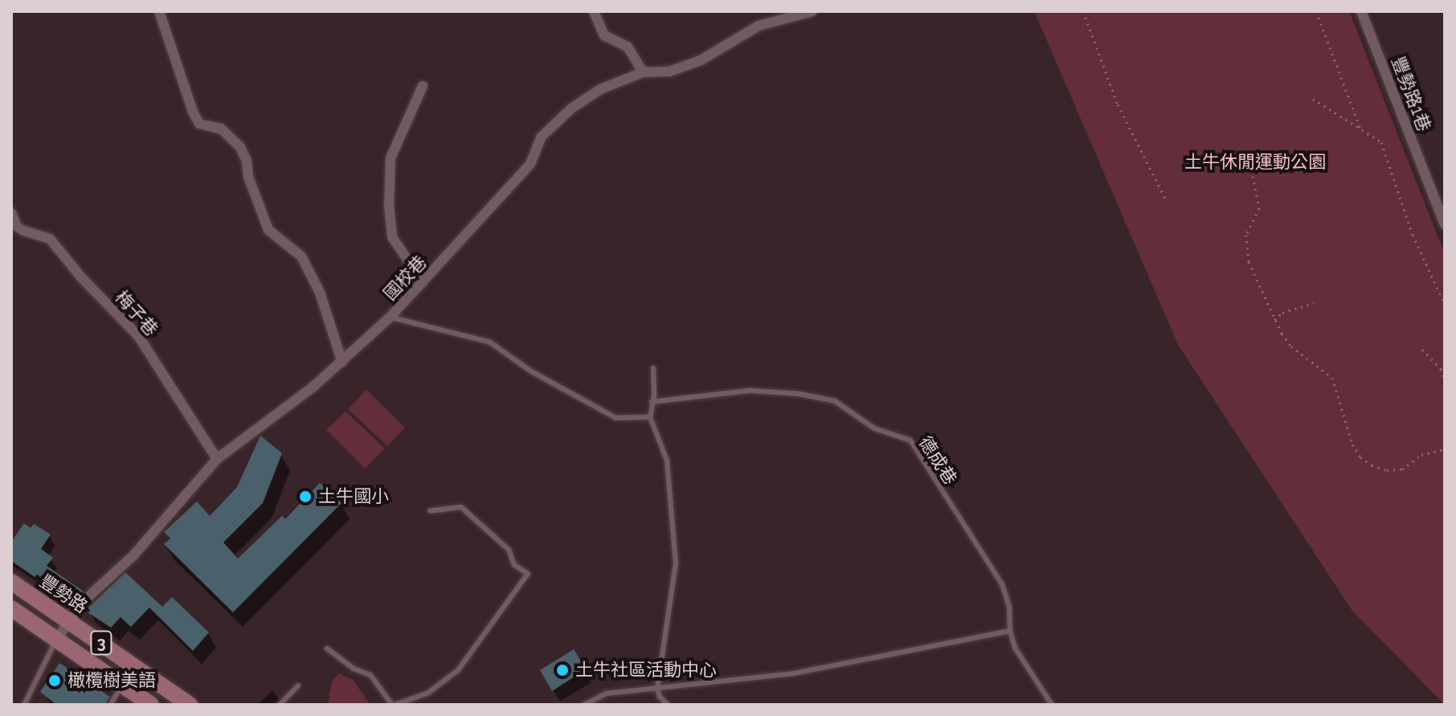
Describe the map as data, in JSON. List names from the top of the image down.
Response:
{
  "streets": {
    "main road": ["豐勢路", "3"],
    "street": ["豐勢路1巷", "國校巷", "梅子巷"],
    "lane": ["德成巷"]
  },
  "crossings": [
    ["國校巷", "梅子巷"],
    ["國校巷", "豐勢路"],
    ["國校巷", "3"]
  ],
  "parks": ["土牛休閒運動公園"],
  "places": ["土牛國小", "土牛社區活動中心", "橄欖樹美語"]
}
